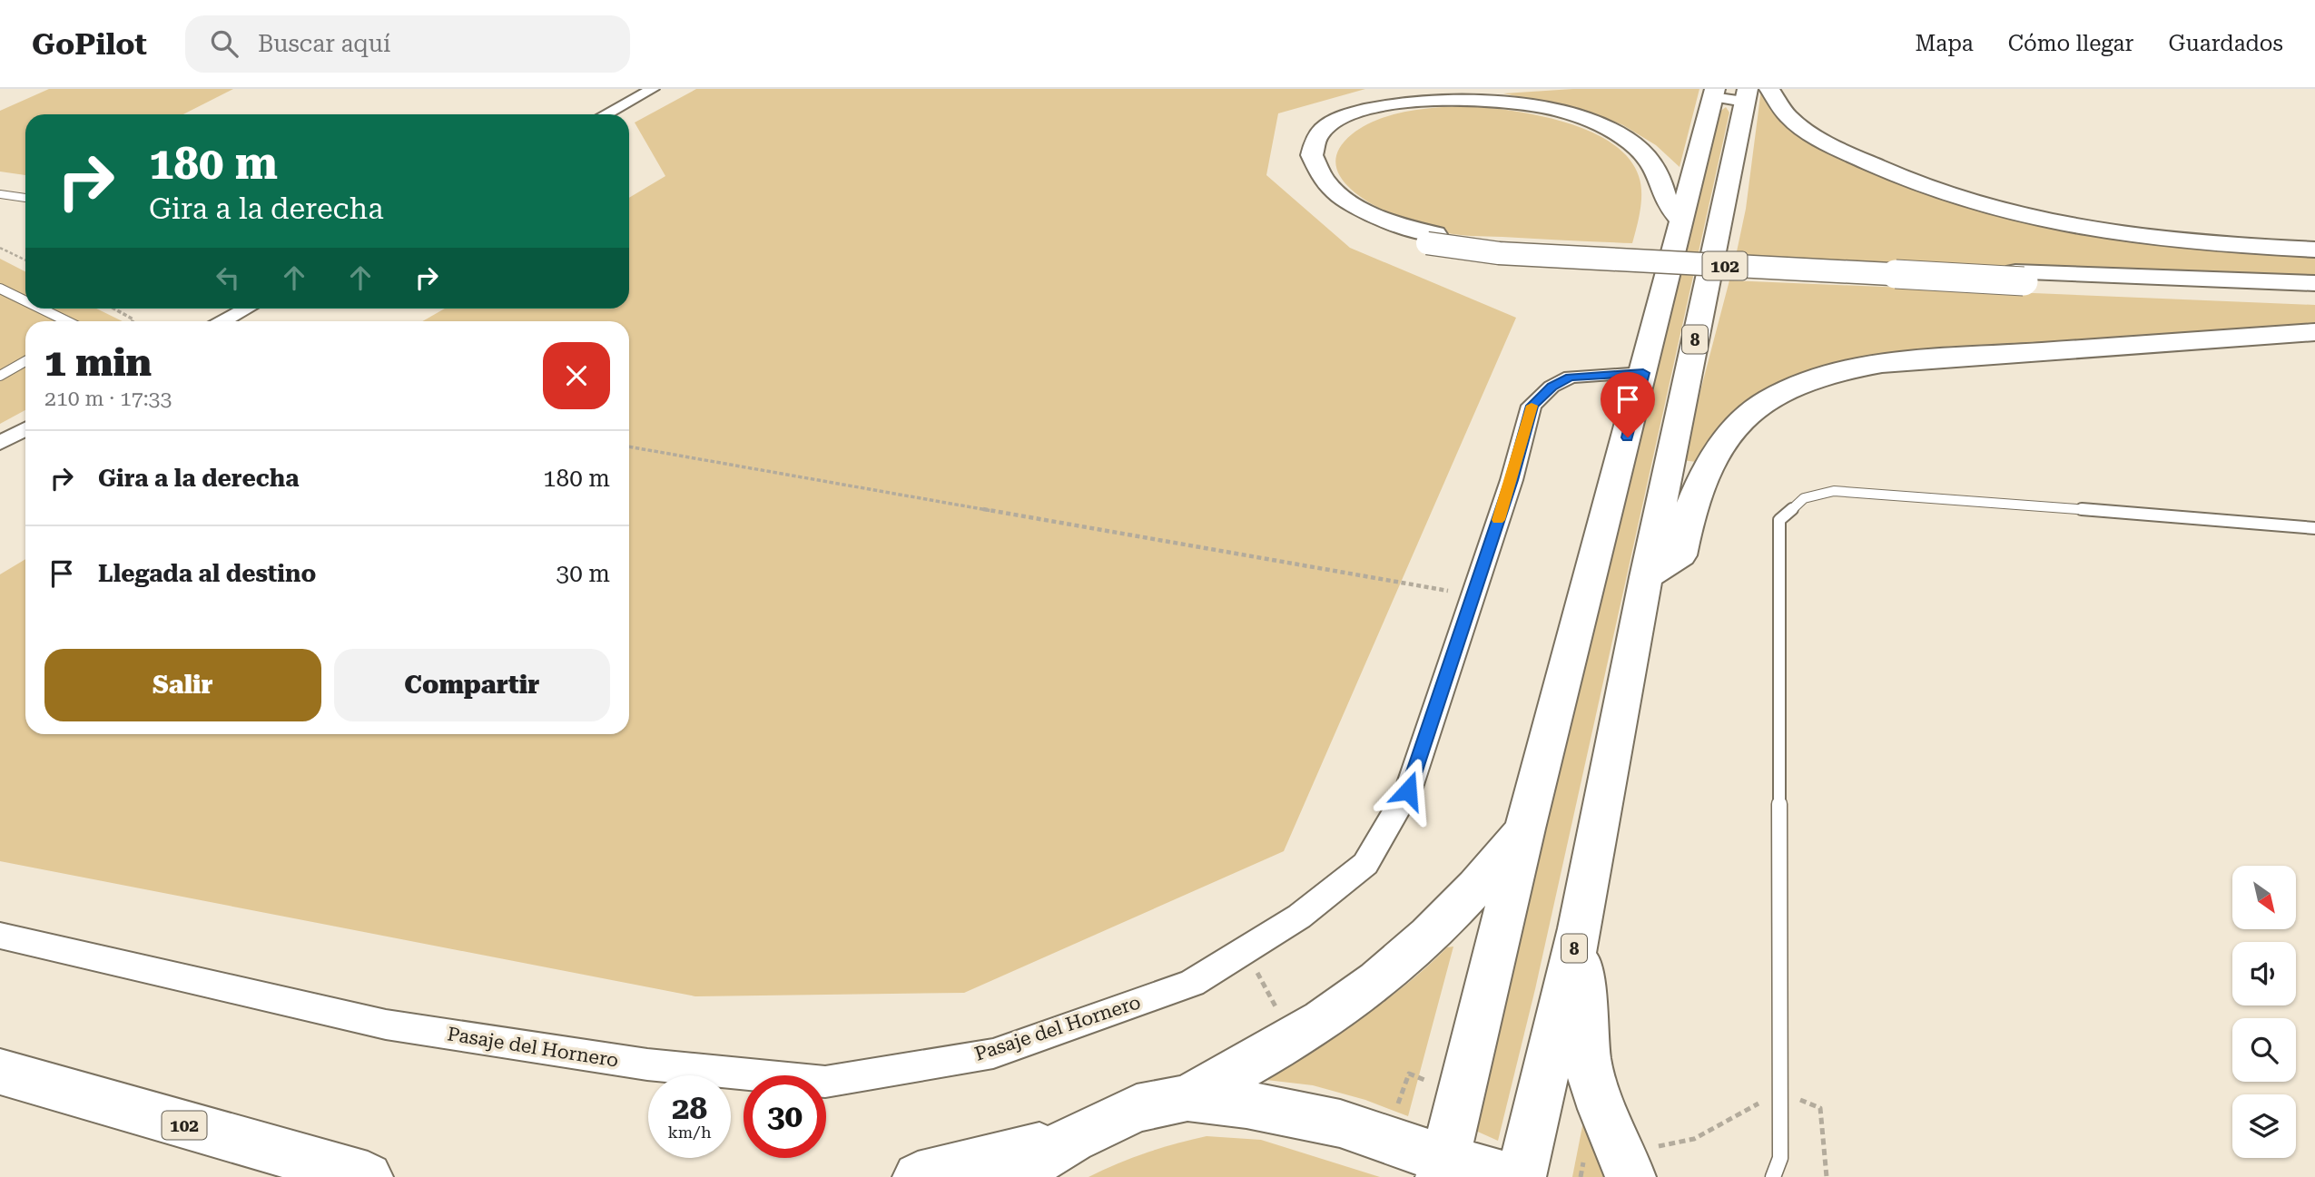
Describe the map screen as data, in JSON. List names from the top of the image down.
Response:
{
  "streets": {
    "highway": ["102", "8"],
    "street": ["Pasaje del Hornero"]
  },
  "crossings": [
    ["8", "Pasaje del Hornero"]
  ],
  "north": "bottom right",
  "page": {
    "header": "GoPilot",
    "search": "Buscar aquí",
    "nav": ["Mapa", "Cómo llegar", "Guardados"],
    "turn": ["180 m", "Gira a la derecha"],
    "heading": ["1 min", "210 m · 17:33"],
    "list": [
      {
        "name": "Gira a la derecha",
        "value": "180 m"
      },
      {
        "name": "Llegada al destino",
        "value": "30 m"
      }
    ],
    "buttons": ["Salir", "Compartir"],
    "speed": "28 km/h",
    "limit": "30"
  }
}
